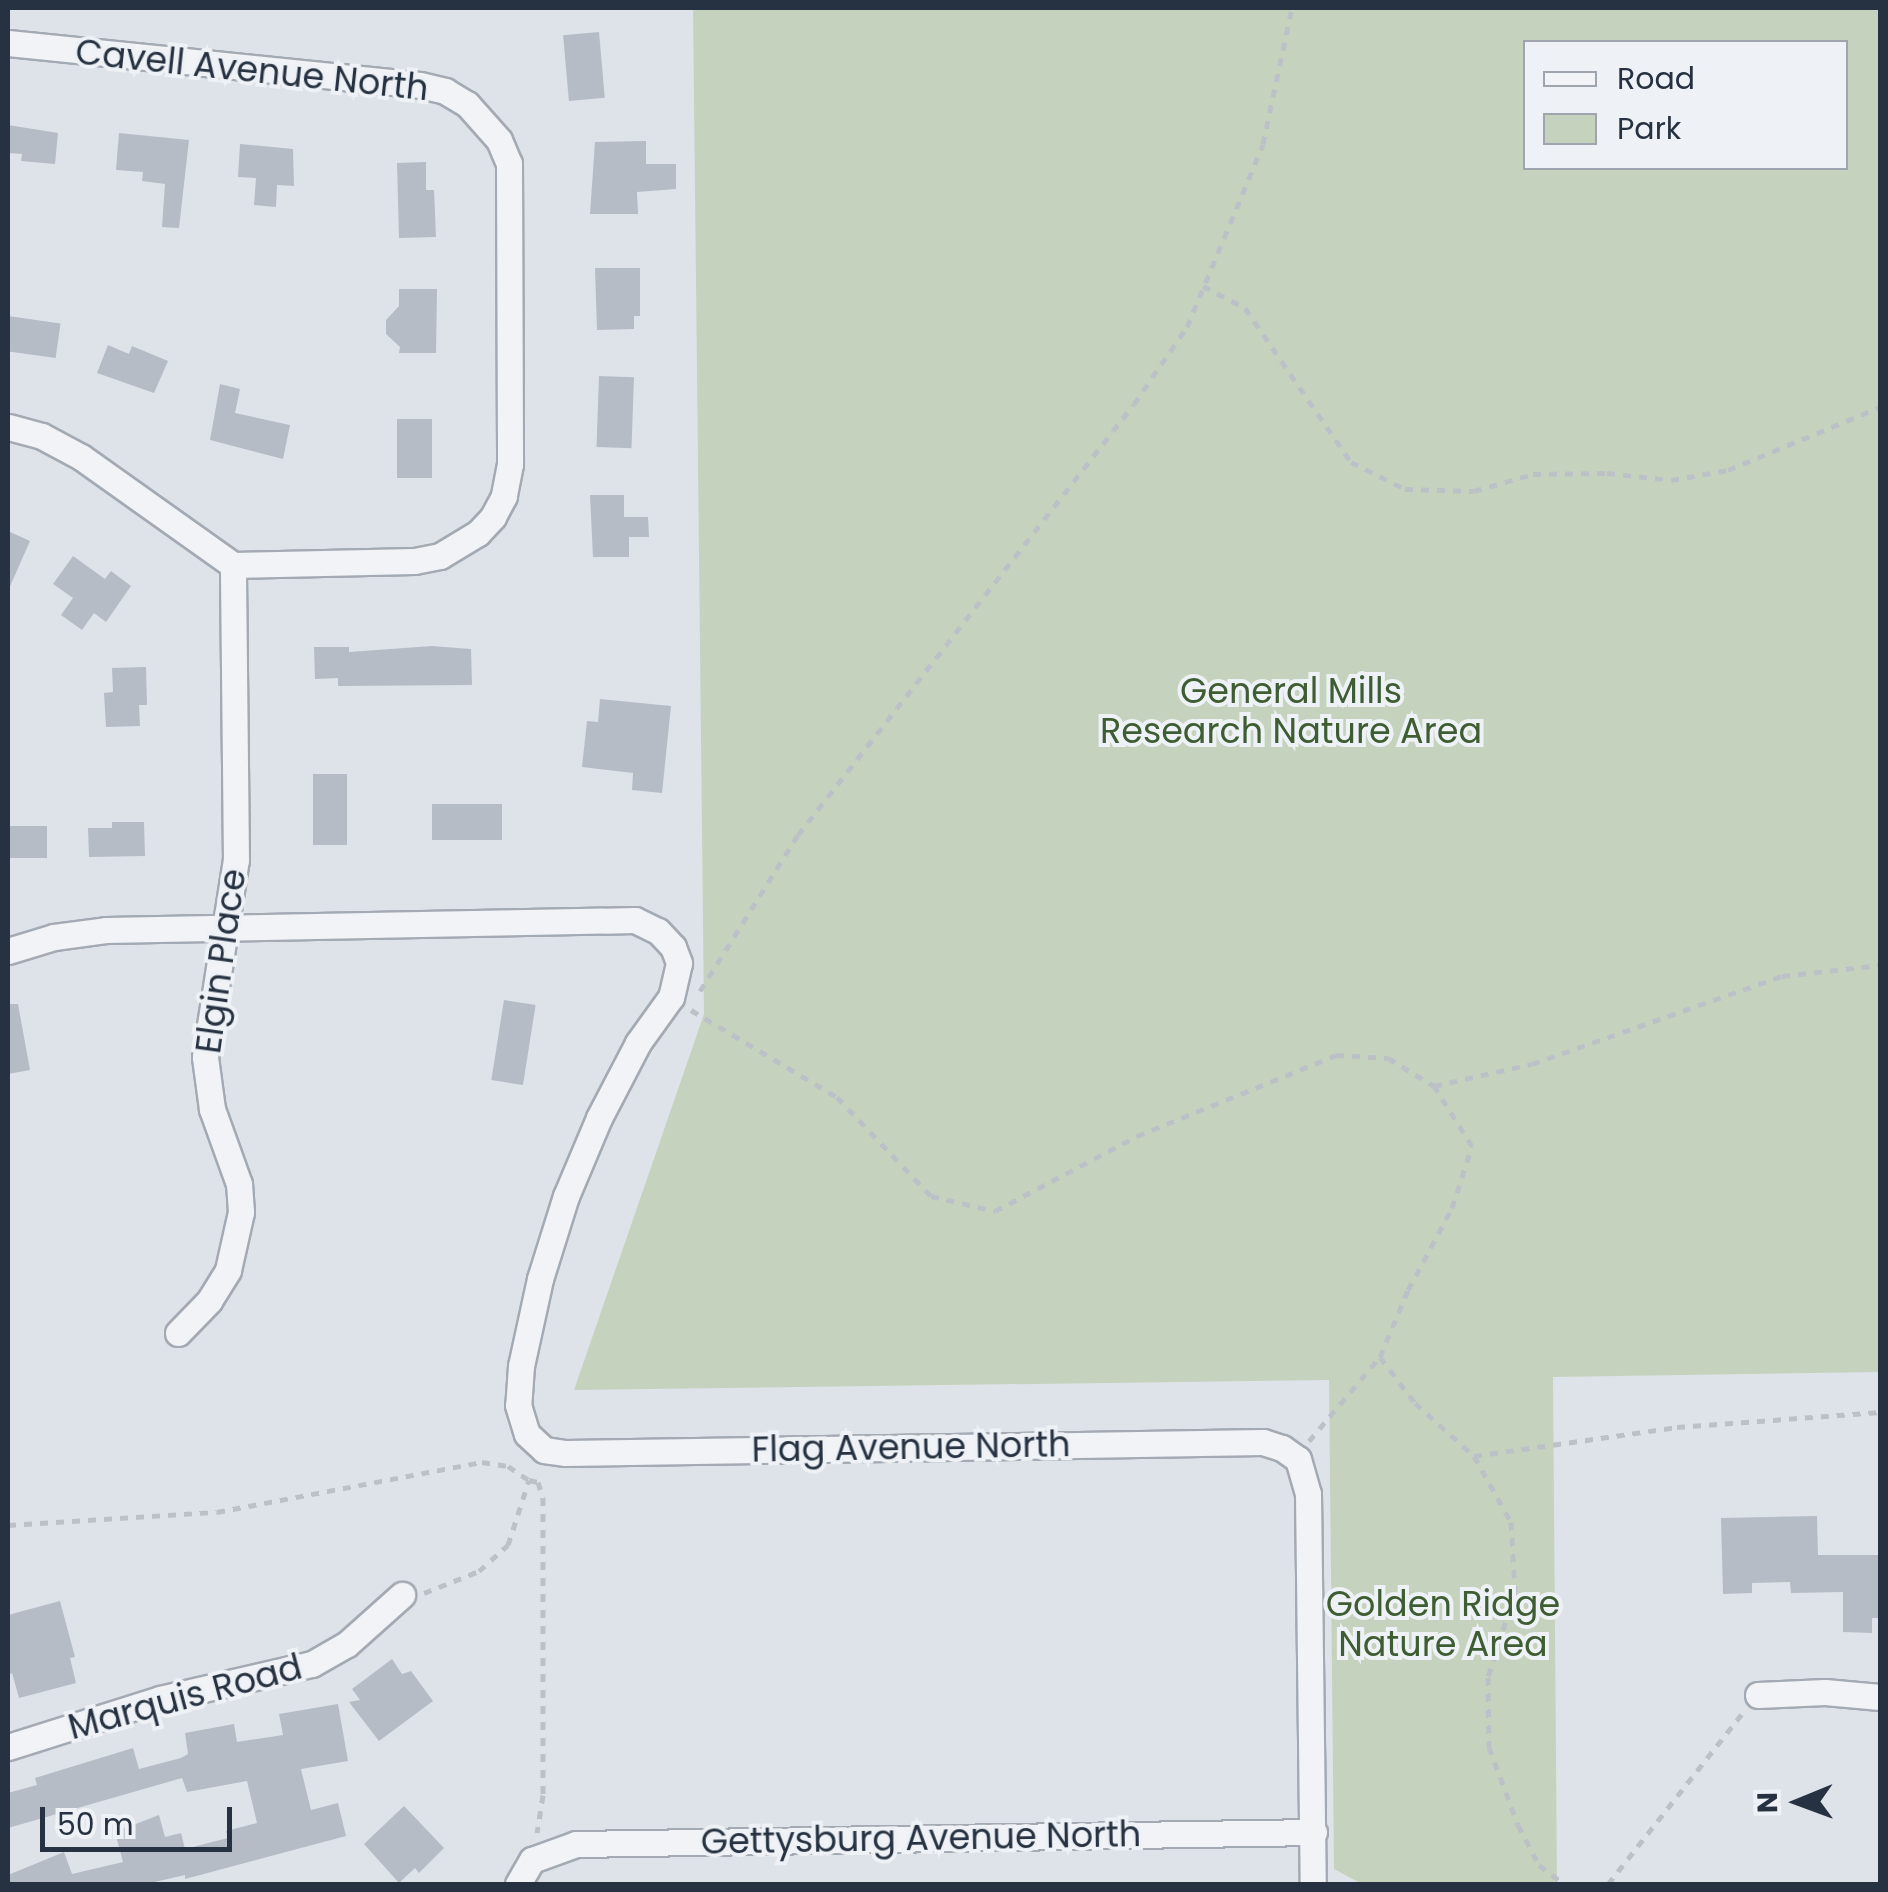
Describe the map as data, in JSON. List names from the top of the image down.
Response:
{
  "streets": {
    "street": [
      "Cavell Avenue North",
      "Elgin Place",
      "Flag Avenue North",
      "Marquis Road",
      "Gettysburg Avenue North"
    ]
  },
  "crossings": [
    ["Cavell Avenue North", "Elgin Place"]
  ],
  "parks": ["General Mills Research Nature Area", "Golden Ridge Nature Area"],
  "legend": ["Road", "Park"],
  "scale_bar": "50 m",
  "north": "left"
}
